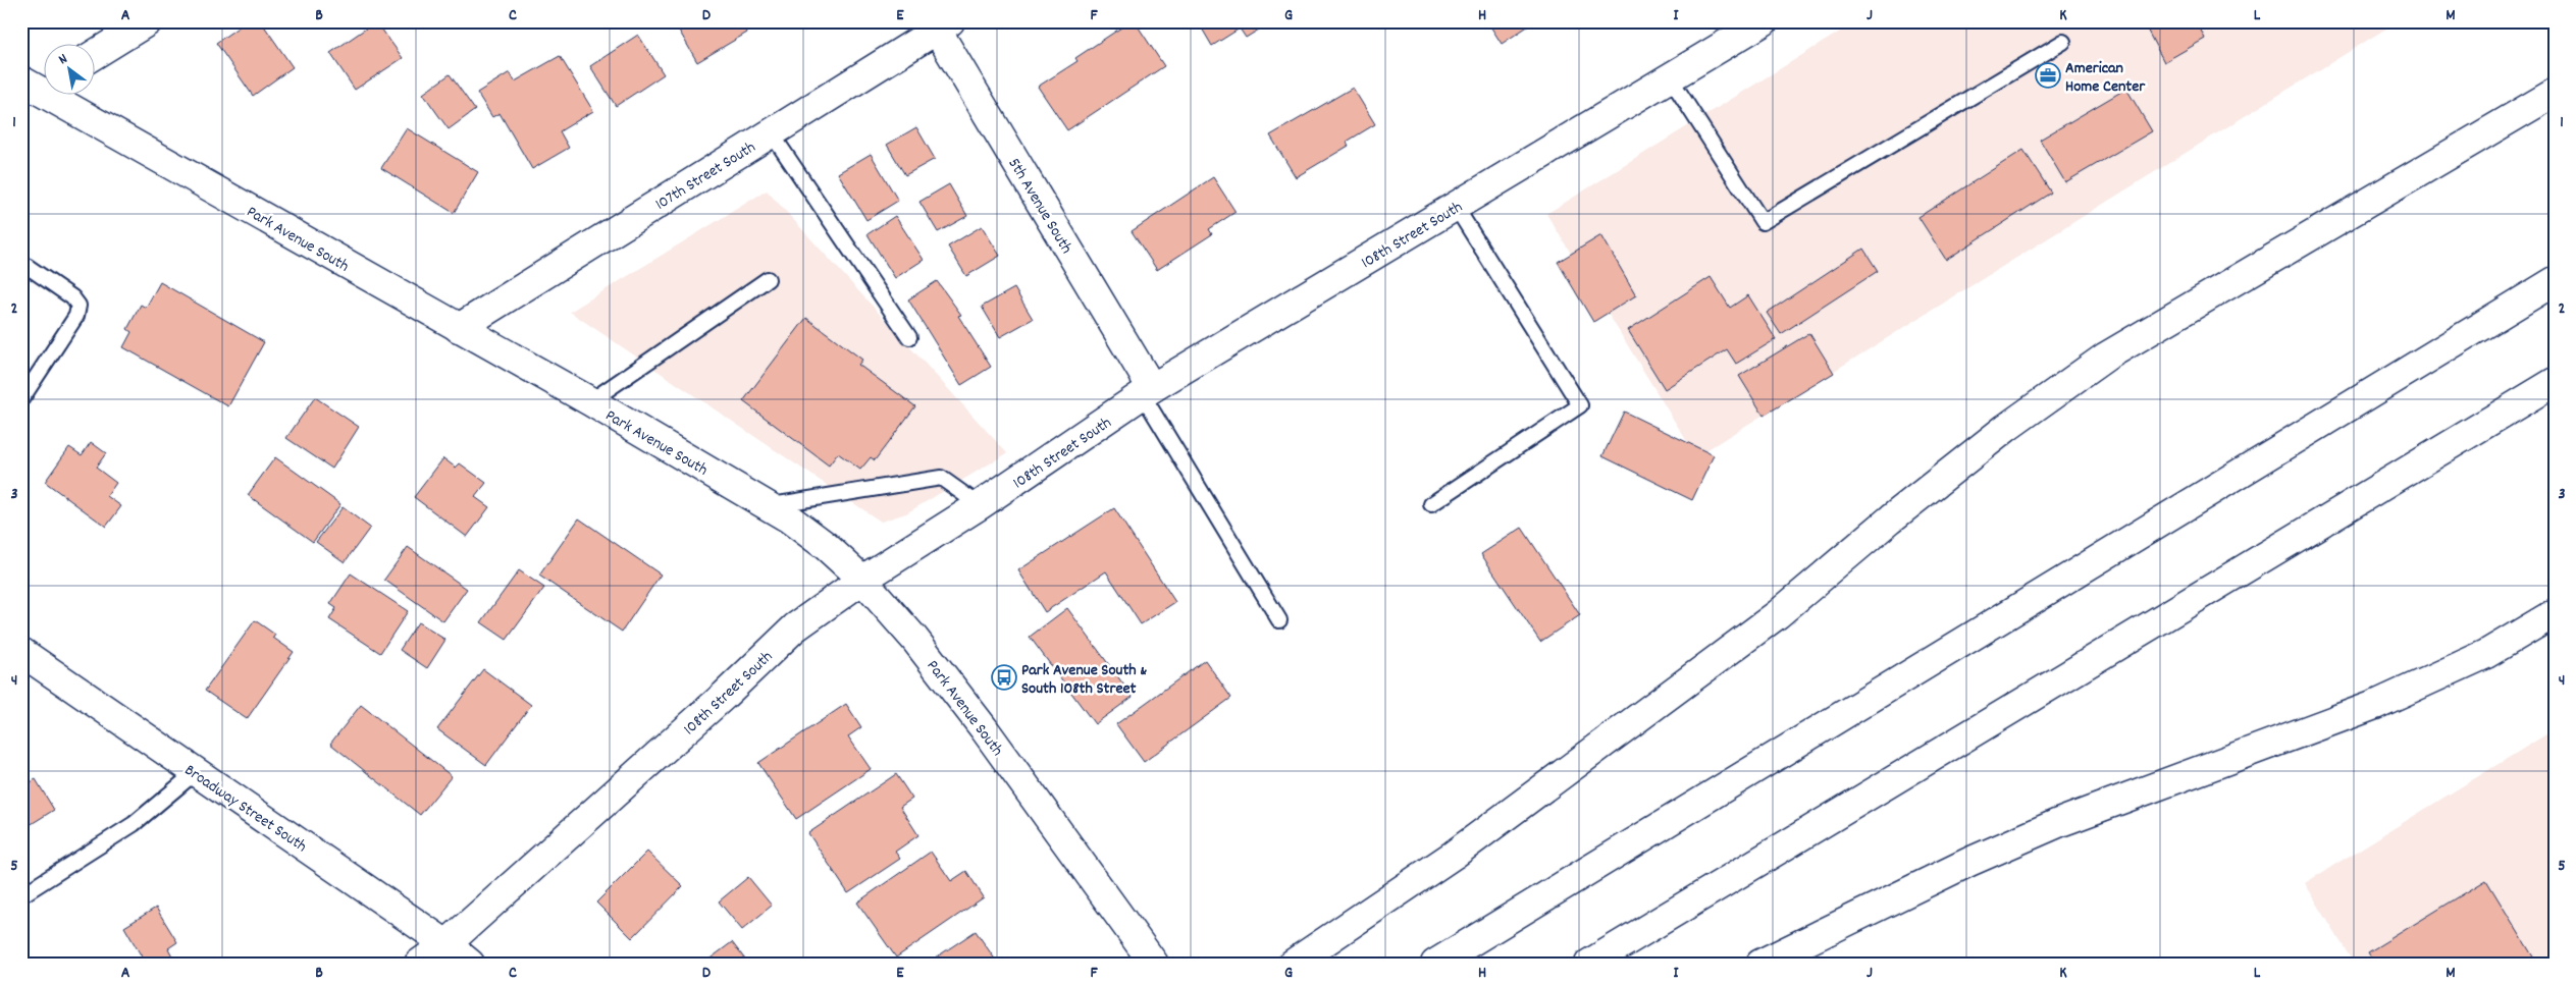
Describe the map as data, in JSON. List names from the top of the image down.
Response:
{
  "streets": {
    "main road": [
      "107th Street South",
      "5th Avenue South",
      "108th Street South",
      "Park Avenue South",
      "Broadway Street South"
    ]
  },
  "crossings": [
    ["107th Street South", "5th Avenue South"],
    ["107th Street South", "Park Avenue South"],
    ["5th Avenue South", "108th Street South"],
    ["108th Street South", "Park Avenue South"],
    ["108th Street South", "Broadway Street South"]
  ],
  "places": {
    "office": ["American Home Center"],
    "bus stop": ["Park Avenue South & South 108th Street"]
  },
  "north": "top left",
  "grid": {
    "columns": [
      "A",
      "B",
      "C",
      "D",
      "E",
      "F",
      "G",
      "H",
      "I",
      "J",
      "K",
      "L",
      "M"
    ],
    "rows": [
      "1",
      "2",
      "3",
      "4",
      "5"
    ]
  }
}
